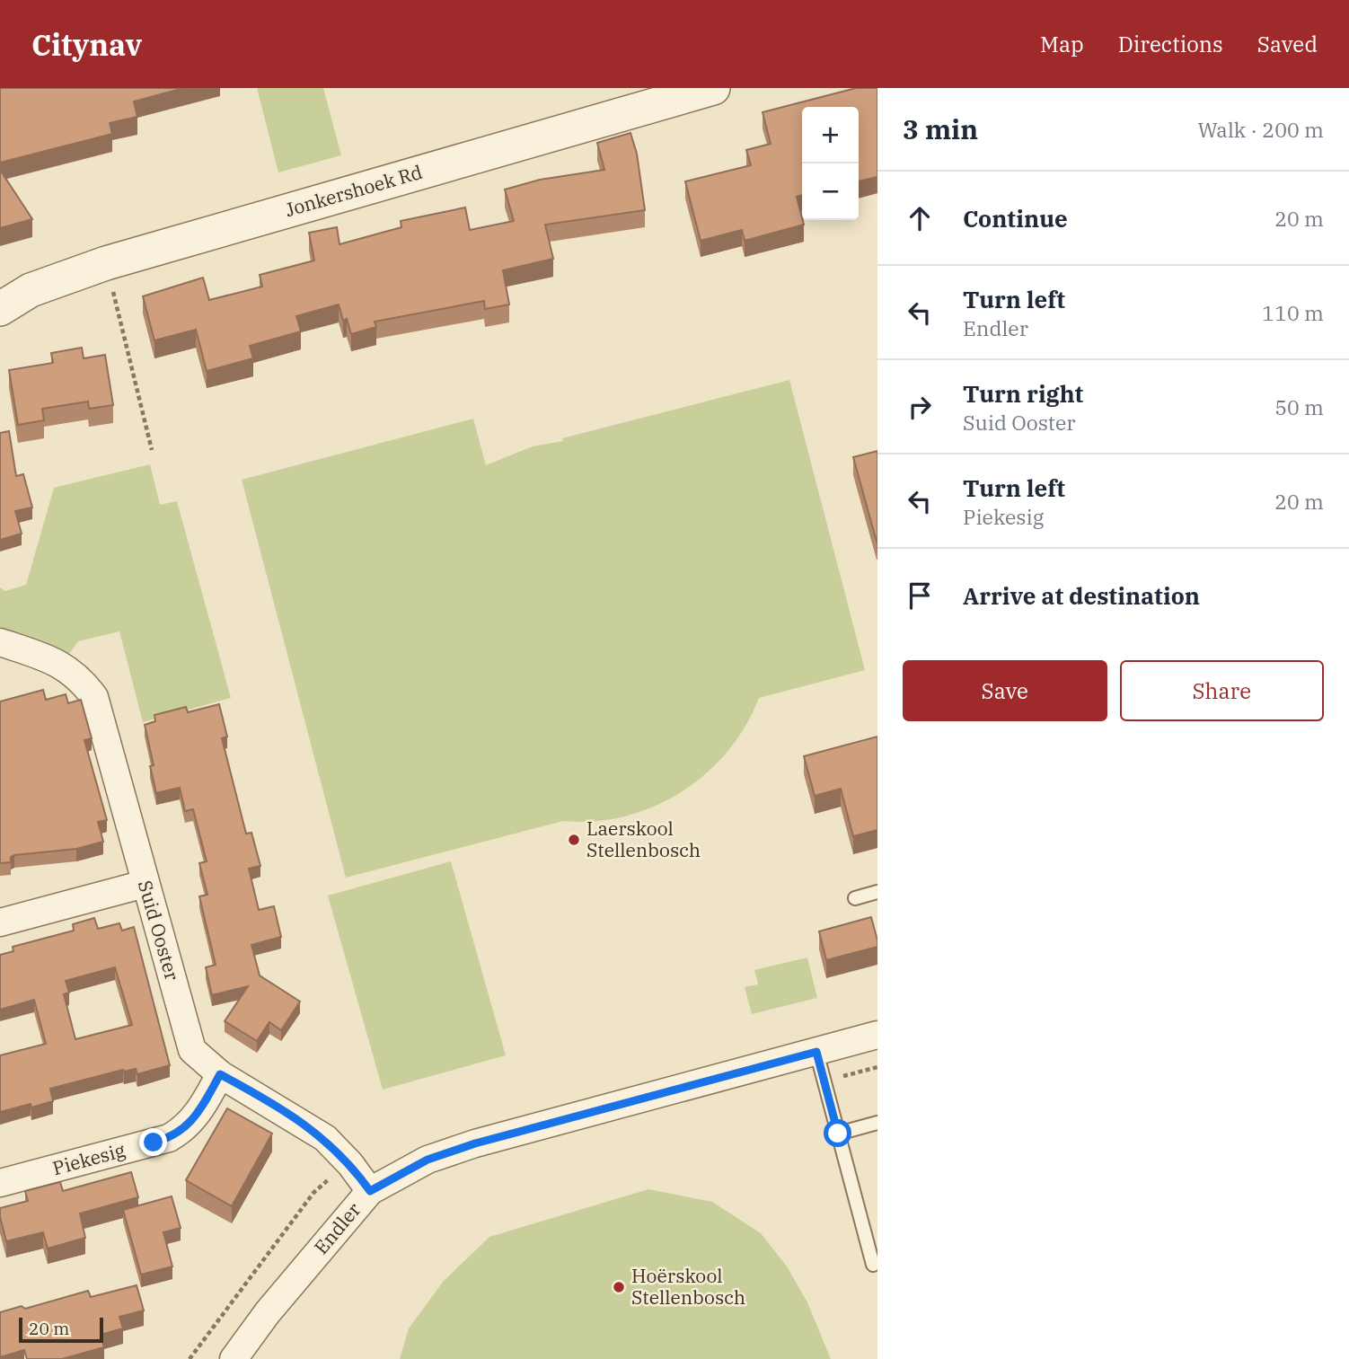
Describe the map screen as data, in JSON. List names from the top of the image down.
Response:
{
  "streets": {
    "street": [
      "Jonkershoek Rd",
      "Suid Ooster",
      "Piekesig",
      "Endler"
    ]
  },
  "crossings": [
    ["Suid Ooster", "Piekesig"],
    ["Suid Ooster", "Endler"]
  ],
  "places": ["Laerskool Stellenbosch", "Hoërskool Stellenbosch"],
  "scale_bar": "20 m",
  "page": {
    "header": "Citynav",
    "nav": ["Map", "Directions", "Saved"],
    "heading": ["3 min", "Walk · 200 m"],
    "map_buttons": ["+", "−"],
    "list": [
      ["Continue", "20 m"],
      ["Turn left", "Endler", "110 m"],
      ["Turn right", "Suid Ooster", "50 m"],
      ["Turn left", "Piekesig", "20 m"],
      "Arrive at destination"
    ],
    "buttons": ["Save", "Share"],
    "scale": "20 m"
  }
}
